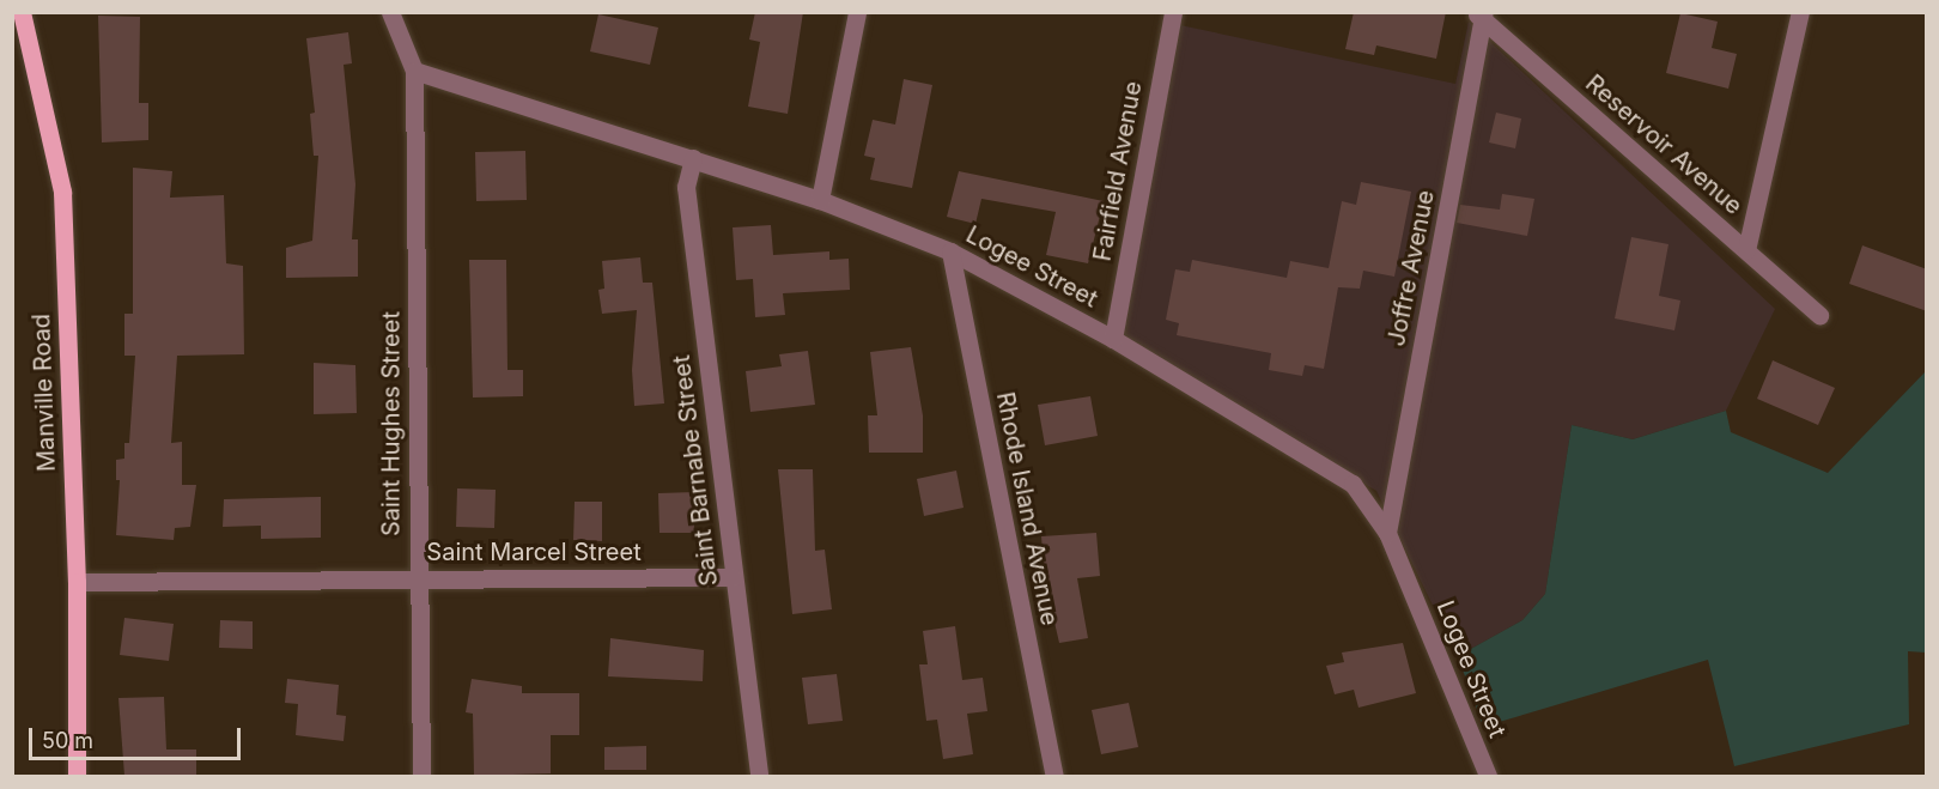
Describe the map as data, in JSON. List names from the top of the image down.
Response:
{
  "streets": {
    "main road": ["Manville Road"],
    "street": [
      "Reservoir Avenue",
      "Fairfield Avenue",
      "Logee Street",
      "Joffre Avenue",
      "Saint Hughes Street",
      "Saint Barnabe Street",
      "Rhode Island Avenue",
      "Saint Marcel Street"
    ]
  },
  "crossings": [
    ["Reservoir Avenue", "Joffre Avenue"],
    ["Fairfield Avenue", "Logee Street"],
    ["Logee Street", "Joffre Avenue"],
    ["Logee Street", "Saint Hughes Street"],
    ["Logee Street", "Saint Barnabe Street"],
    ["Logee Street", "Rhode Island Avenue"],
    ["Manville Road", "Saint Marcel Street"],
    ["Saint Hughes Street", "Saint Marcel Street"],
    ["Saint Barnabe Street", "Saint Marcel Street"]
  ],
  "scale_bar": "50 m"
}
